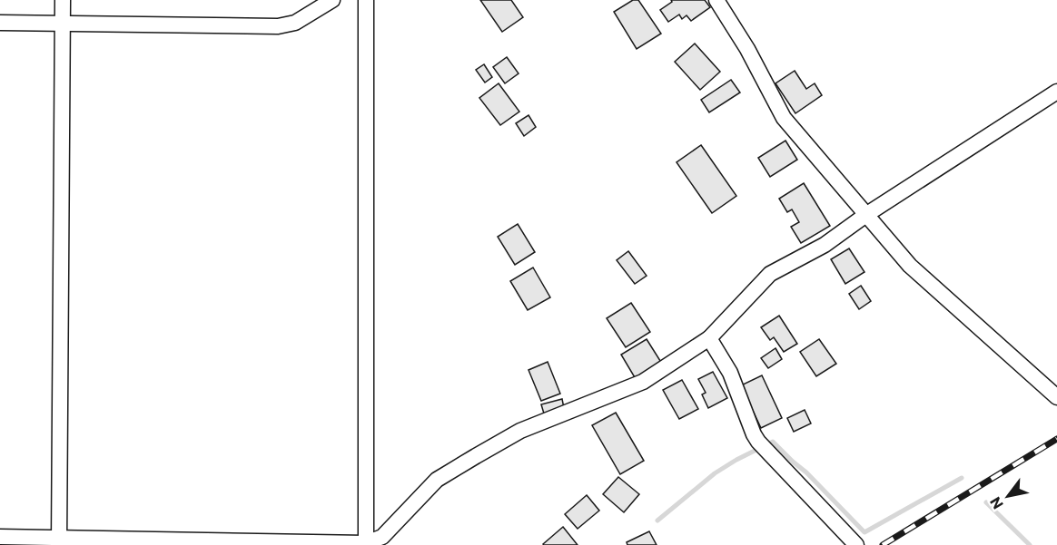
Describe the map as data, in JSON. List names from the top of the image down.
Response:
{
  "north": "bottom left"
}
